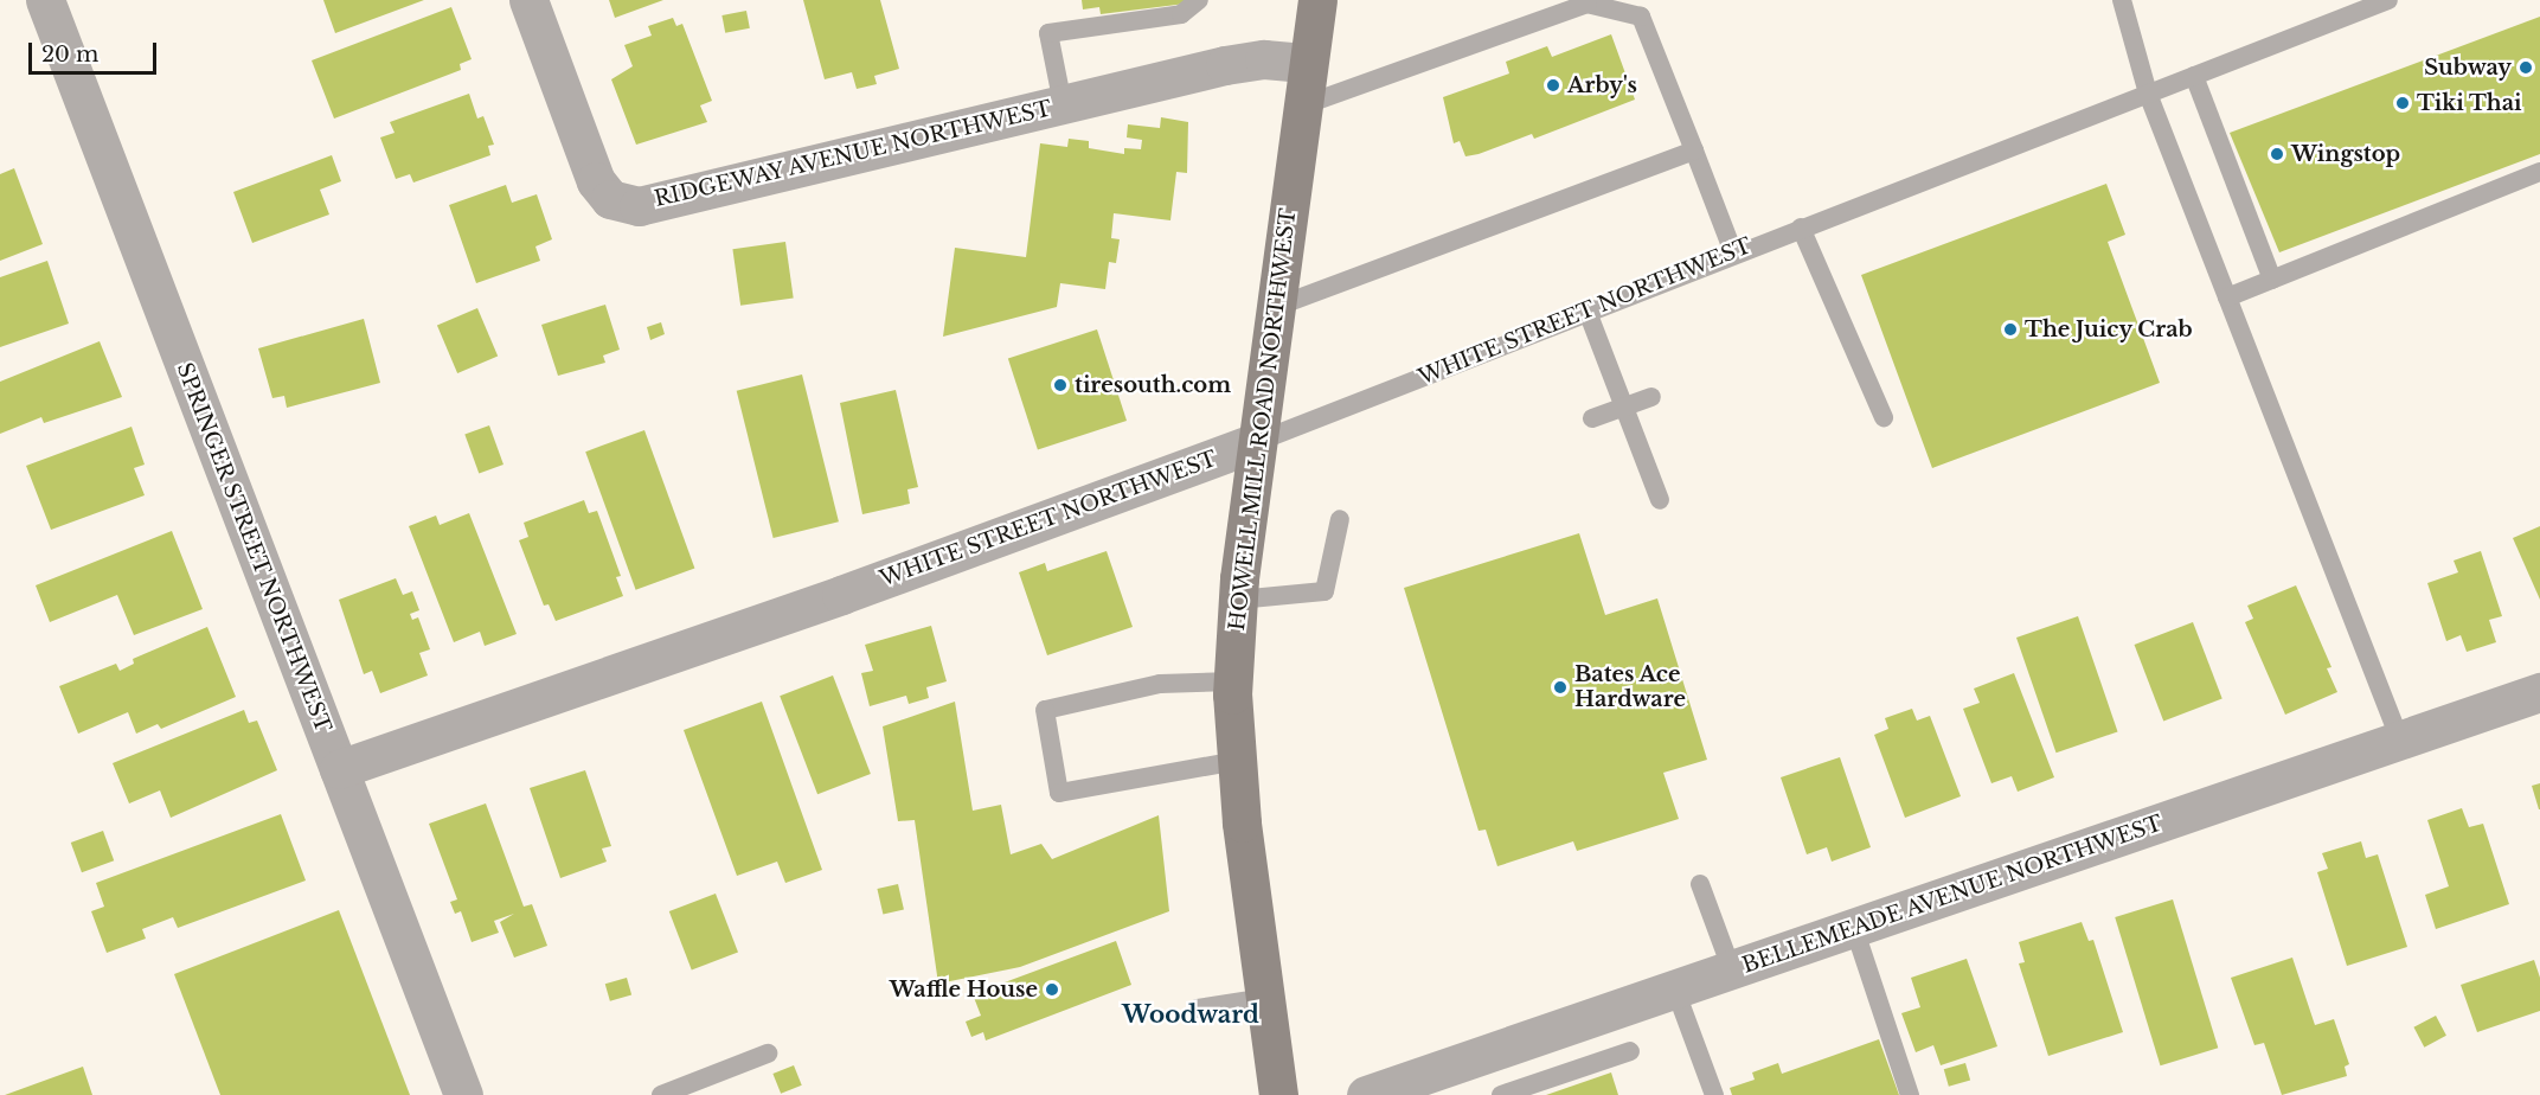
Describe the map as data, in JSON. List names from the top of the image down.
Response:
{
  "streets": {
    "main road": ["HOWELL MILL ROAD NORTHWEST"],
    "street": [
      "RIDGEWAY AVENUE NORTHWEST",
      "WHITE STREET NORTHWEST",
      "SPRINGER STREET NORTHWEST",
      "BELLEMEADE AVENUE NORTHWEST"
    ]
  },
  "crossings": [
    ["RIDGEWAY AVENUE NORTHWEST", "HOWELL MILL ROAD NORTHWEST"],
    ["WHITE STREET NORTHWEST", "HOWELL MILL ROAD NORTHWEST"],
    ["WHITE STREET NORTHWEST", "SPRINGER STREET NORTHWEST"]
  ],
  "districts": ["Woodward"],
  "places": [
    "Subway",
    "Arby's",
    "Tiki Thai",
    "Wingstop",
    "The Juicy Crab",
    "tiresouth.com",
    "Bates Ace Hardware",
    "Waffle House"
  ],
  "scale_bar": "20 m"
}
